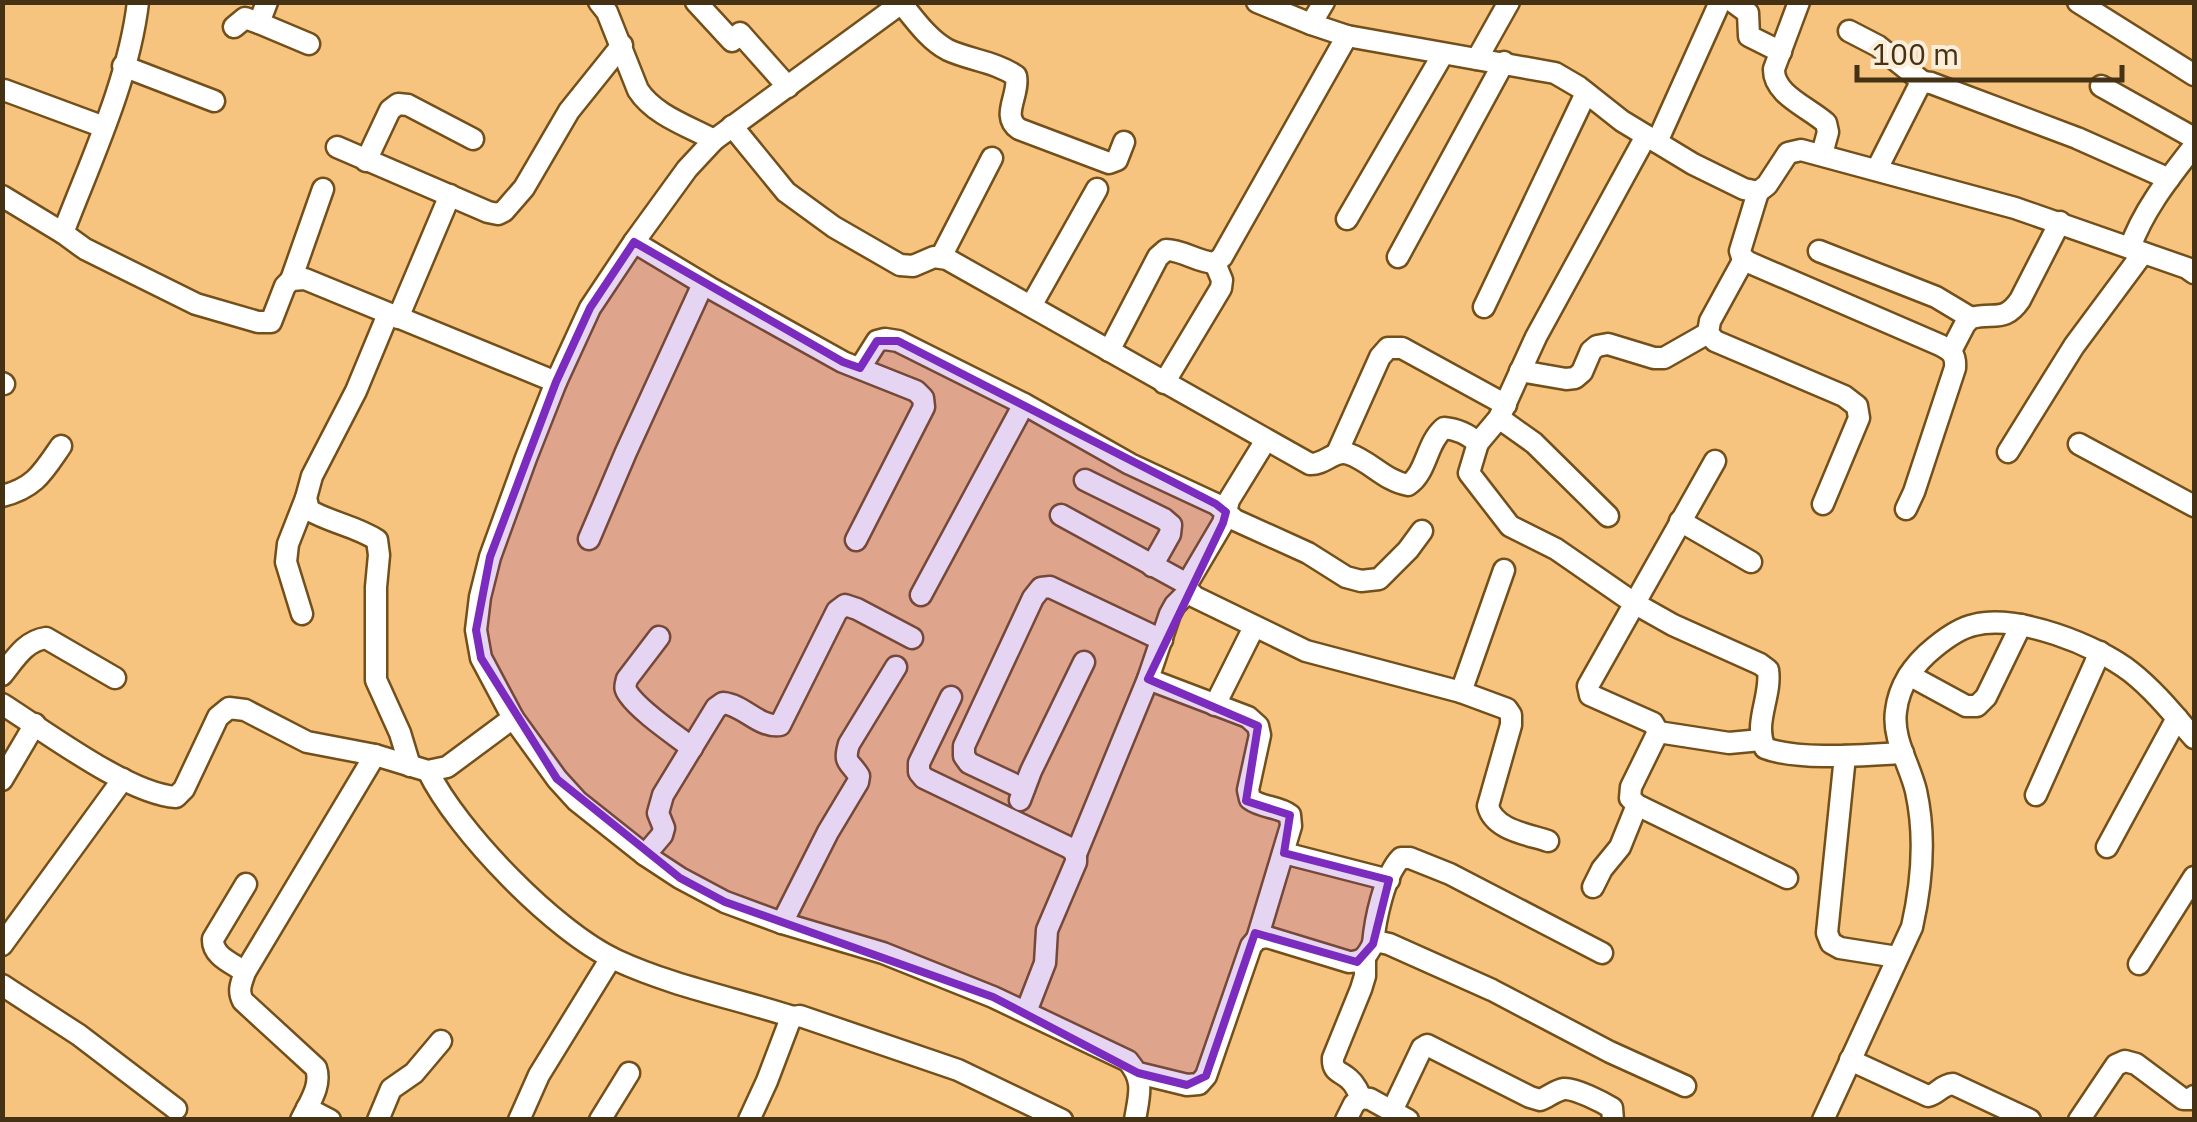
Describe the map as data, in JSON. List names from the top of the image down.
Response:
{
  "scale_bar": "100 m"
}
